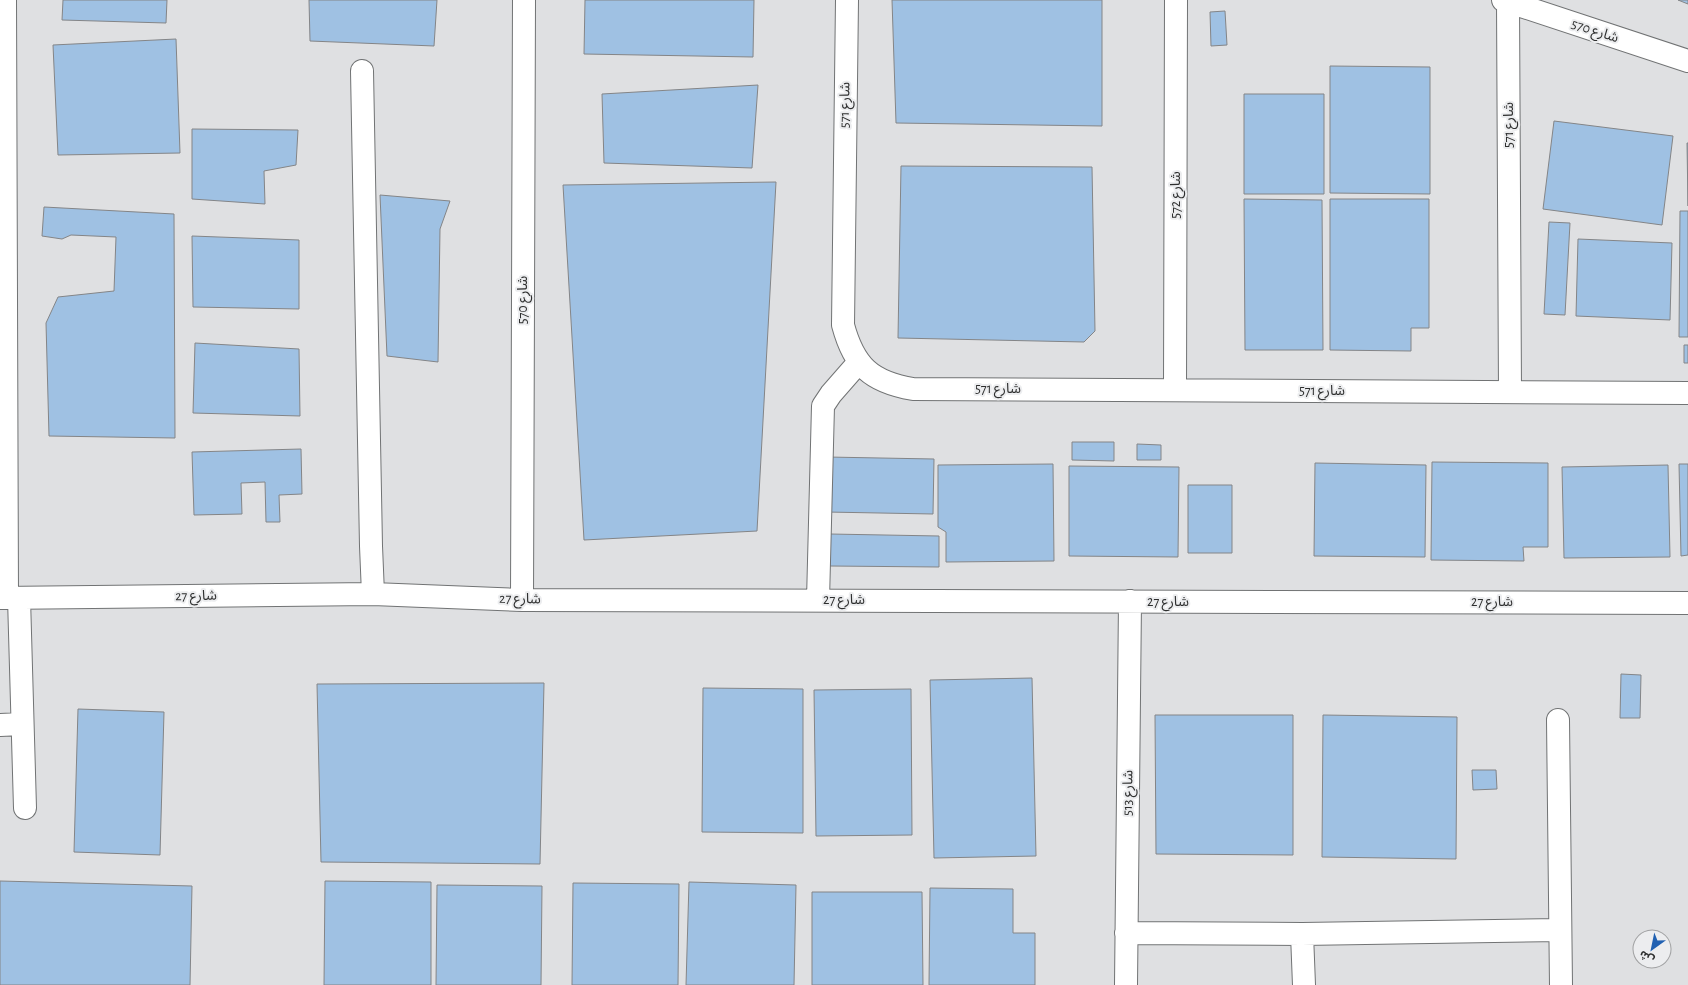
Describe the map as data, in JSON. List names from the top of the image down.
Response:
{
  "streets": {
    "street": [
      "شارع 570",
      "شارع 571",
      "شارع 572",
      "شارع 27",
      "شارع 513"
    ]
  },
  "crossings": [
    ["شارع 570", "شارع 571"],
    ["شارع 570", "شارع 27"],
    ["شارع 571", "شارع 572"],
    ["شارع 27", "شارع 513"]
  ],
  "north": "bottom left"
}
